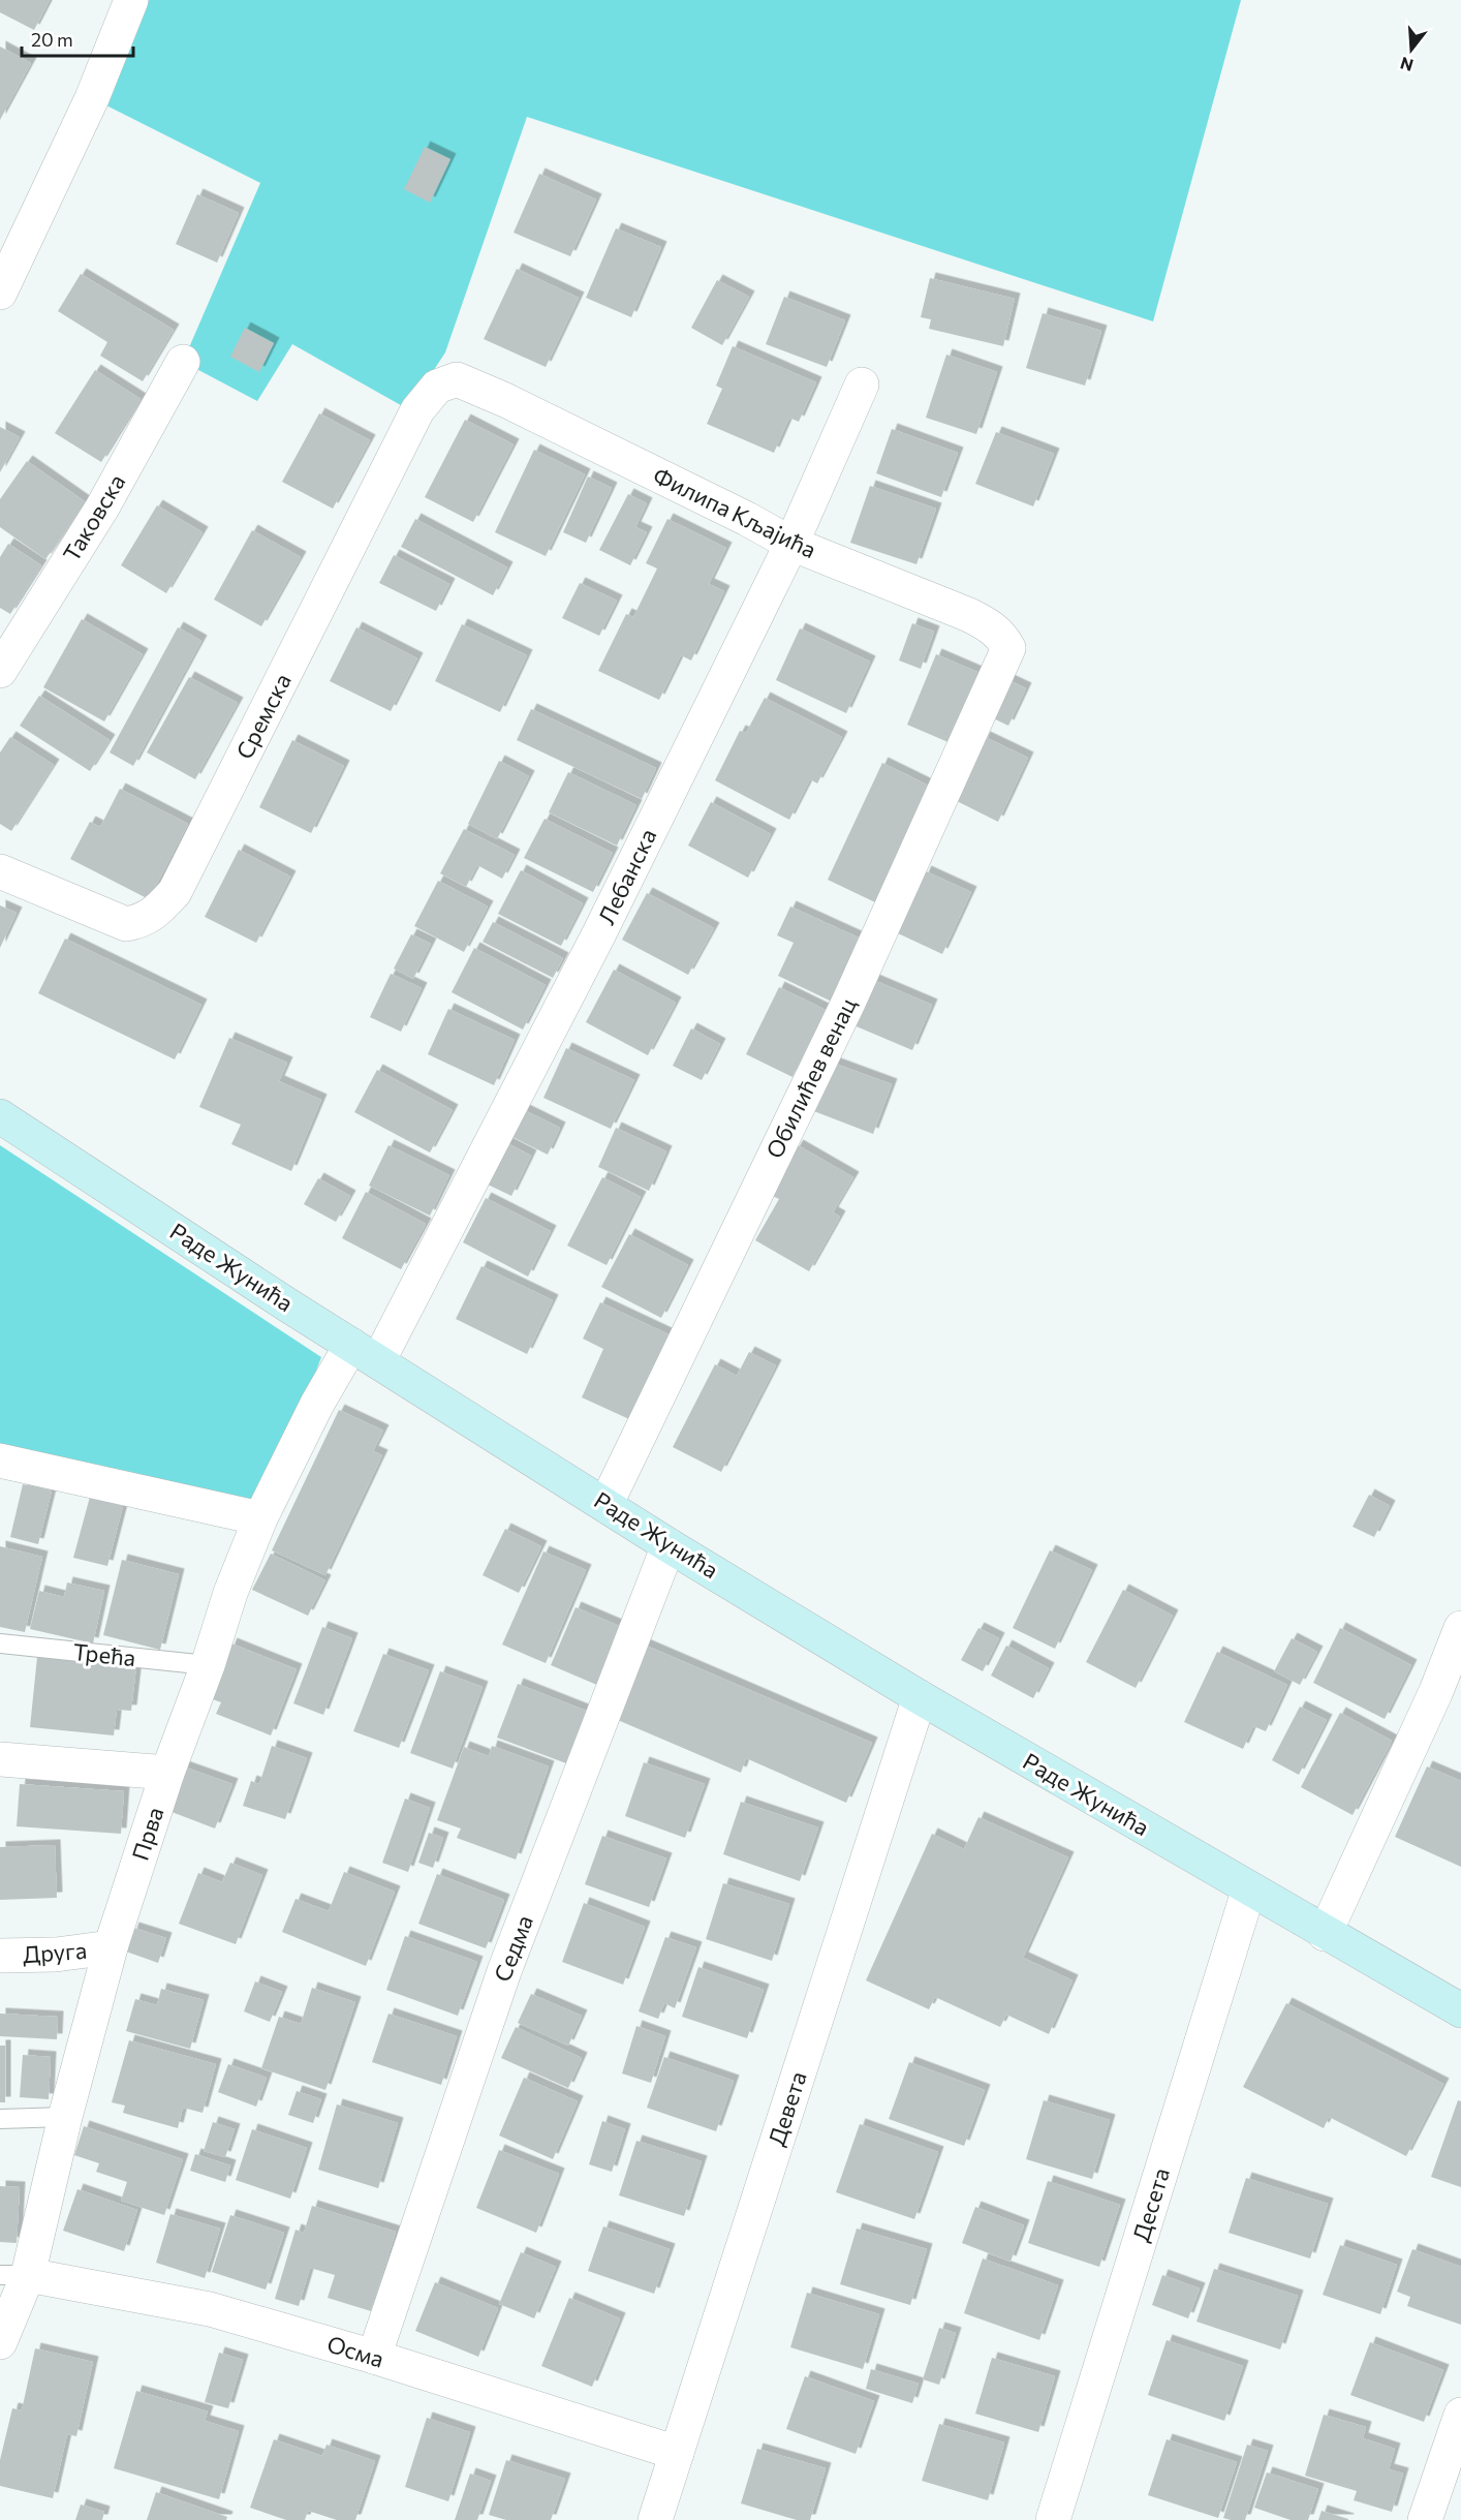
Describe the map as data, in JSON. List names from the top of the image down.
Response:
{
  "streets": {
    "main road": ["Раде Жунића"],
    "street": [
      "Филипа Кљајића",
      "Таковска",
      "Сремска",
      "Лебанска",
      "Обилићев венац",
      "Прва",
      "Седма",
      "Друга",
      "Девета",
      "Десета",
      "Осма"
    ],
    "lane": ["Трећа"]
  },
  "crossings": [
    ["Филипа Кљајића", "Сремска"],
    ["Филипа Кљајића", "Лебанска"],
    ["Филипа Кљајића", "Обилићев венац"],
    ["Лебанска", "Раде Жунића"],
    ["Лебанска", "Прва"],
    ["Обилићев венац", "Раде Жунића"],
    ["Раде Жунића", "Прва"],
    ["Раде Жунића", "Седма"],
    ["Раде Жунића", "Девета"],
    ["Раде Жунића", "Десета"],
    ["Трећа", "Прва"],
    ["Прва", "Друга"],
    ["Прва", "Осма"],
    ["Седма", "Осма"],
    ["Девета", "Осма"]
  ],
  "scale_bar": "20 m",
  "north": "bottom"
}
